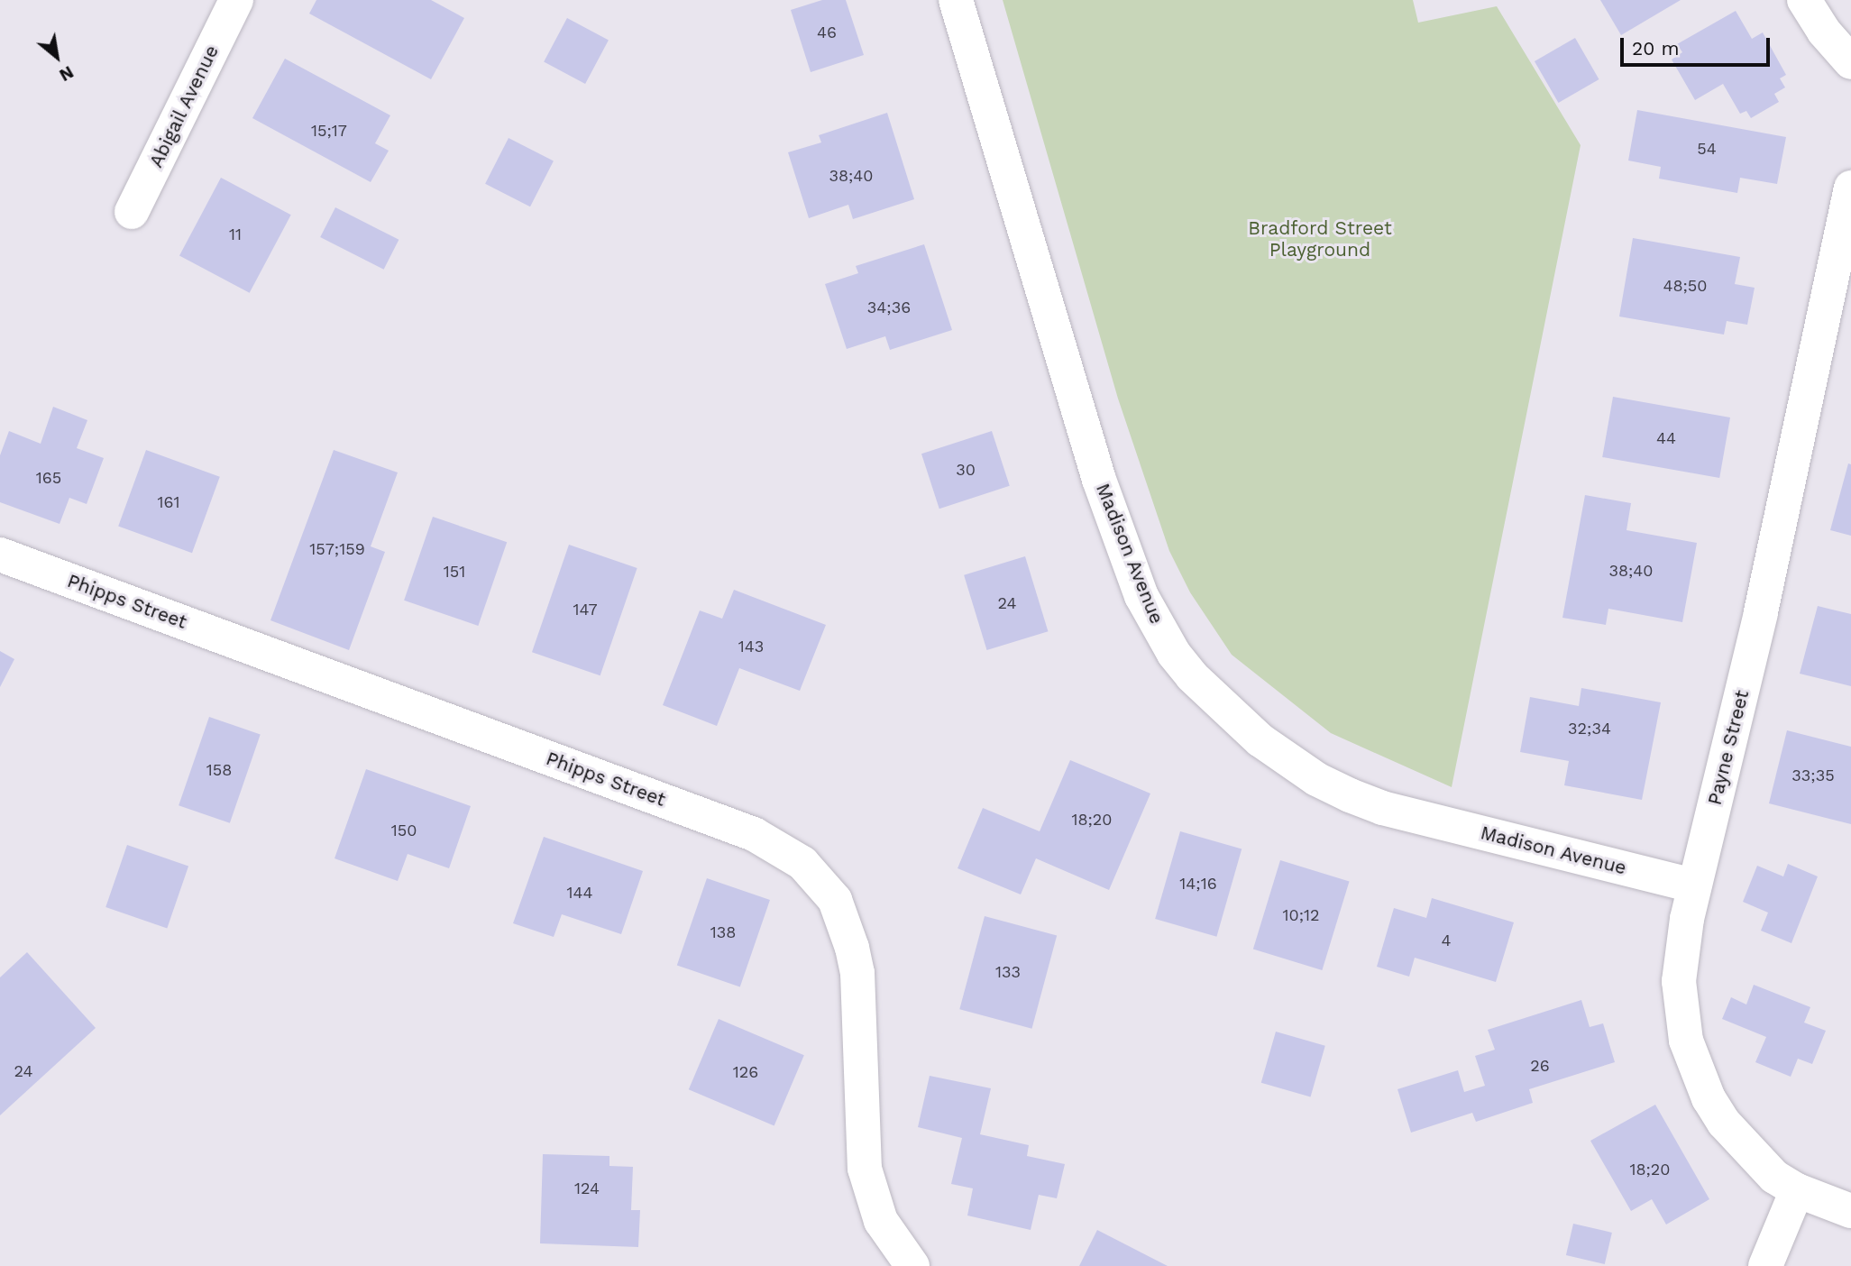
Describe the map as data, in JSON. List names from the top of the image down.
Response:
{
  "streets": {
    "street": [
      "Abigail Avenue",
      "Madison Avenue",
      "Phipps Street",
      "Payne Street"
    ]
  },
  "crossings": [
    ["Madison Avenue", "Payne Street"]
  ],
  "parks": ["Bradford Street Playground"],
  "house_numbers": [
    "46",
    "15;17",
    "54",
    "38;40",
    "11",
    "48;50",
    "34;36",
    "44",
    "30",
    "165",
    "161",
    "157;159",
    "38;40",
    "151",
    "24",
    "147",
    "143",
    "32;34",
    "158",
    "33;35",
    "18;20",
    "150",
    "14;16",
    "144",
    "10;12",
    "138",
    "4",
    "133",
    "26",
    "24",
    "126",
    "18;20",
    "124"
  ],
  "scale_bar": "20 m",
  "north": "bottom right"
}
